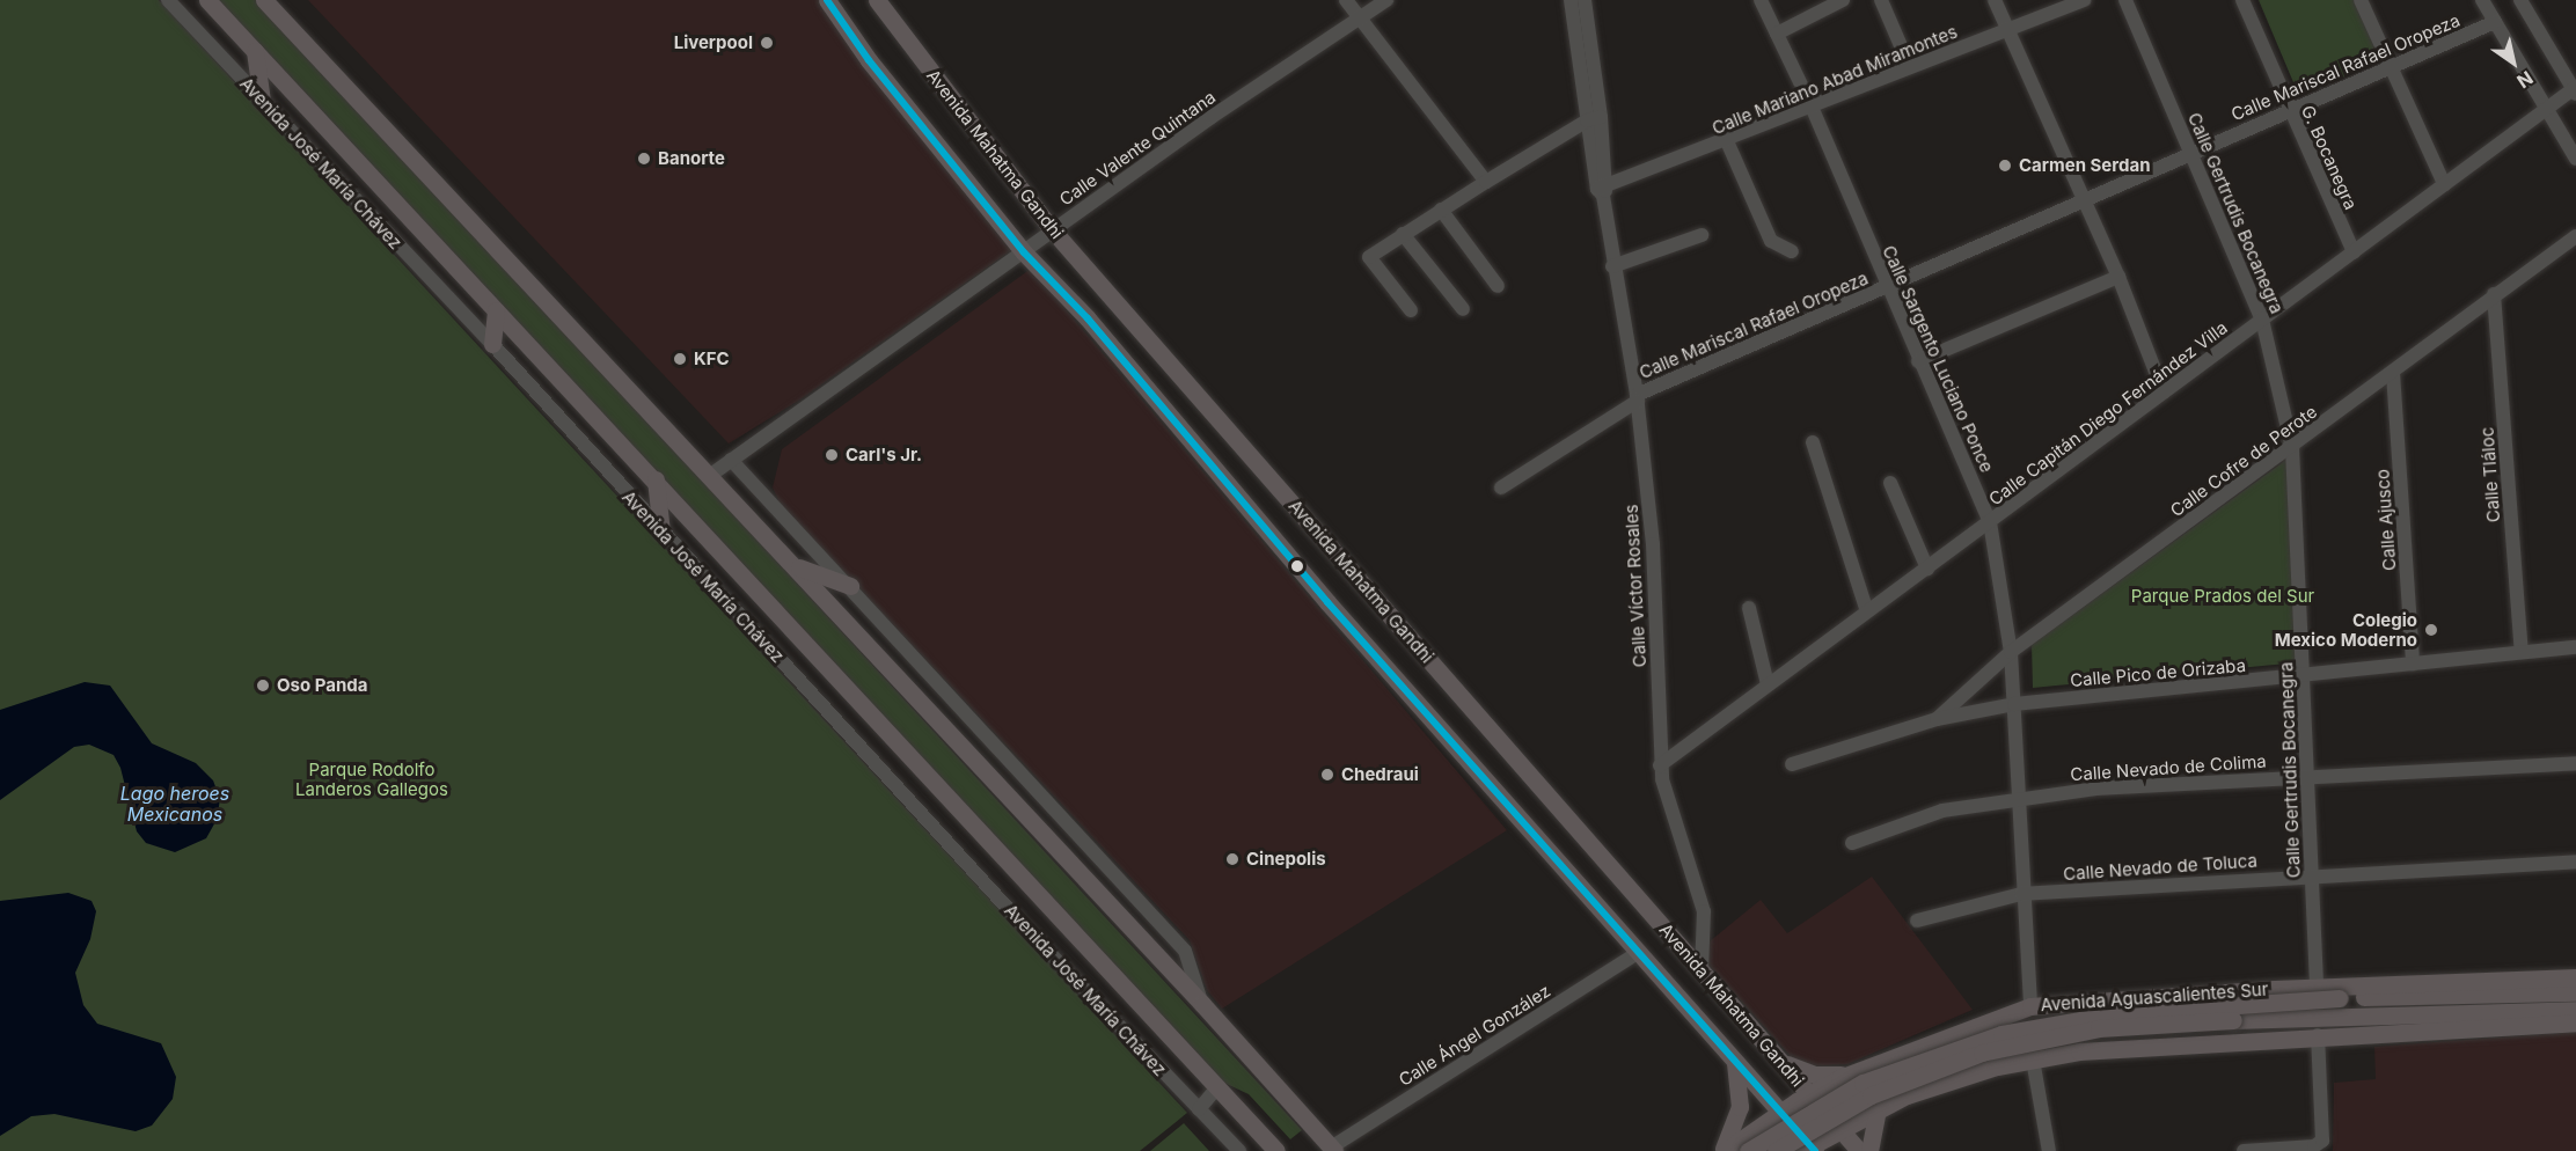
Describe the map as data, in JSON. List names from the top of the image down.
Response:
{
  "streets": {
    "main road": ["Avenida Mahatma Gandhi", "Avenida José María Chávez", "Avenida Aguascalientes Sur"],
    "street": [
      "Calle Mariscal Rafael Oropeza",
      "Calle Mariano Abad Miramontes",
      "Calle Valente Quintana",
      "G. Bocanegra",
      "Calle Gertrudis Bocanegra",
      "Calle Sargento Luciano Ponce",
      "Calle Capitán Diego Fernández Villa",
      "Calle Cofre de Perote",
      "Calle Tláloc",
      "Calle Ajusco",
      "Calle Víctor Rosales",
      "Calle Pico de Orizaba",
      "Calle Nevado de Colima",
      "Calle Nevado de Toluca",
      "Calle Ángel González"
    ]
  },
  "crossings": [
    ["Calle Mariscal Rafael Oropeza", "G. Bocanegra"],
    ["Calle Mariscal Rafael Oropeza", "Calle Gertrudis Bocanegra"],
    ["Calle Mariscal Rafael Oropeza", "Calle Sargento Luciano Ponce"],
    ["Calle Mariscal Rafael Oropeza", "Calle Víctor Rosales"],
    ["Calle Mariano Abad Miramontes", "Calle Sargento Luciano Ponce"],
    ["Calle Mariano Abad Miramontes", "Calle Víctor Rosales"],
    ["Calle Valente Quintana", "Avenida Mahatma Gandhi"],
    ["Avenida Mahatma Gandhi", "Calle Víctor Rosales"],
    ["Avenida Mahatma Gandhi", "Avenida Aguascalientes Sur"],
    ["Avenida Mahatma Gandhi", "Calle Ángel González"],
    ["G. Bocanegra", "Calle Capitán Diego Fernández Villa"],
    ["Calle Gertrudis Bocanegra", "Calle Capitán Diego Fernández Villa"],
    ["Calle Gertrudis Bocanegra", "Calle Cofre de Perote"],
    ["Calle Gertrudis Bocanegra", "Calle Pico de Orizaba"],
    ["Calle Gertrudis Bocanegra", "Calle Nevado de Colima"],
    ["Calle Gertrudis Bocanegra", "Calle Nevado de Toluca"],
    ["Calle Gertrudis Bocanegra", "Avenida Aguascalientes Sur"],
    ["Calle Sargento Luciano Ponce", "Calle Capitán Diego Fernández Villa"],
    ["Calle Sargento Luciano Ponce", "Calle Cofre de Perote"],
    ["Calle Sargento Luciano Ponce", "Calle Pico de Orizaba"],
    ["Calle Sargento Luciano Ponce", "Calle Nevado de Colima"],
    ["Calle Sargento Luciano Ponce", "Calle Nevado de Toluca"],
    ["Calle Sargento Luciano Ponce", "Avenida Aguascalientes Sur"],
    ["Calle Capitán Diego Fernández Villa", "Calle Víctor Rosales"],
    ["Calle Cofre de Perote", "Calle Tláloc"],
    ["Calle Cofre de Perote", "Calle Ajusco"],
    ["Calle Cofre de Perote", "Calle Pico de Orizaba"],
    ["Calle Tláloc", "Calle Pico de Orizaba"],
    ["Calle Ajusco", "Calle Pico de Orizaba"]
  ],
  "water": ["Lago heroes Mexicanos"],
  "parks": ["Parque Prados del Sur", "Parque Rodolfo Landeros Gallegos"],
  "places": [
    "Liverpool",
    "Banorte",
    "Carmen Serdan",
    "KFC",
    "Carl's Jr.",
    "Colegio Mexico Moderno",
    "Oso Panda",
    "Chedraui",
    "Cinepolis"
  ],
  "north": "bottom right"
}
